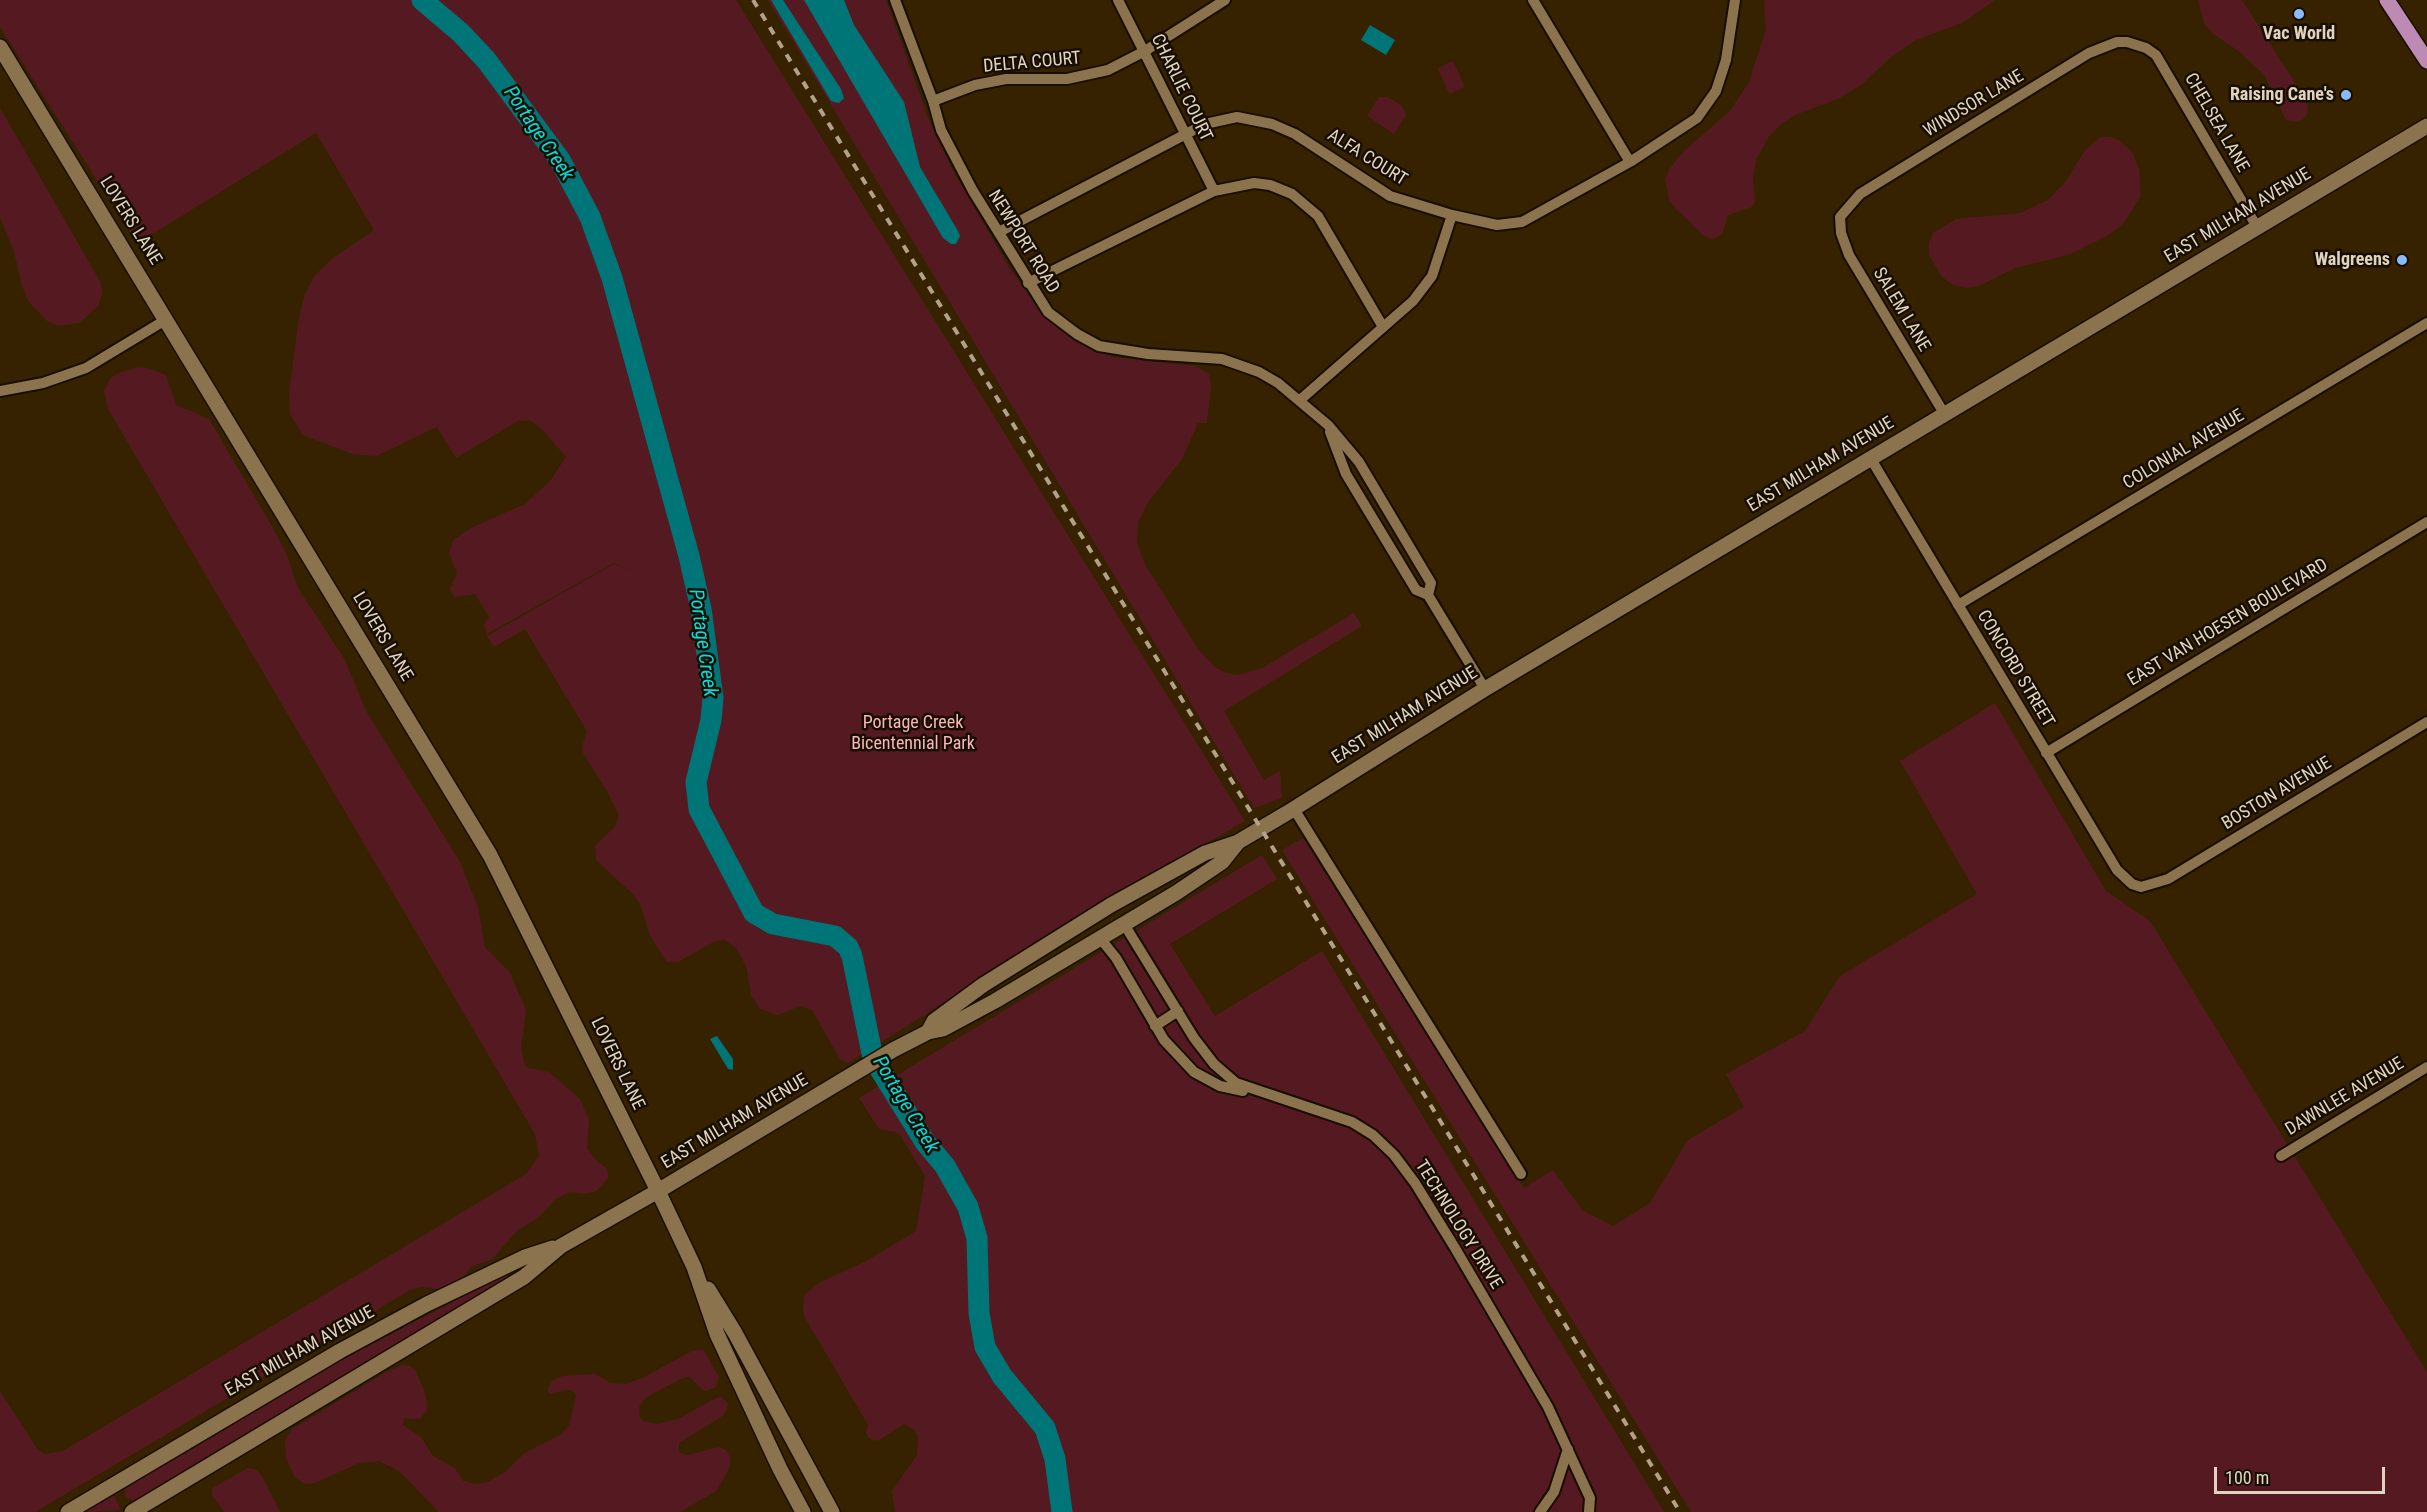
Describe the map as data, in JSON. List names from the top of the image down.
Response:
{
  "streets": {
    "street": [
      "DELTA COURT",
      "CHARLIE COURT",
      "WINDSOR LANE",
      "CHELSEA LANE",
      "ALFA COURT",
      "EAST MILHAM AVENUE",
      "LOVERS LANE",
      "NEWPORT ROAD",
      "SALEM LANE",
      "COLONIAL AVENUE",
      "EAST VAN HOESEN BOULEVARD",
      "CONCORD STREET",
      "BOSTON AVENUE",
      "DAWNLEE AVENUE",
      "TECHNOLOGY DRIVE"
    ]
  },
  "crossings": [
    ["DELTA COURT", "CHARLIE COURT"],
    ["DELTA COURT", "NEWPORT ROAD"],
    ["CHARLIE COURT", "ALFA COURT"],
    ["WINDSOR LANE", "CHELSEA LANE"],
    ["WINDSOR LANE", "SALEM LANE"],
    ["CHELSEA LANE", "EAST MILHAM AVENUE"],
    ["ALFA COURT", "NEWPORT ROAD"],
    ["EAST MILHAM AVENUE", "LOVERS LANE"],
    ["EAST MILHAM AVENUE", "NEWPORT ROAD"],
    ["EAST MILHAM AVENUE", "SALEM LANE"],
    ["EAST MILHAM AVENUE", "CONCORD STREET"],
    ["EAST MILHAM AVENUE", "TECHNOLOGY DRIVE"],
    ["COLONIAL AVENUE", "CONCORD STREET"],
    ["EAST VAN HOESEN BOULEVARD", "CONCORD STREET"],
    ["CONCORD STREET", "BOSTON AVENUE"]
  ],
  "water": ["Portage Creek"],
  "parks": ["Portage Creek Bicentennial Park"],
  "places": ["Vac World", "Raising Cane's", "Walgreens"],
  "scale_bar": "100 m"
}
